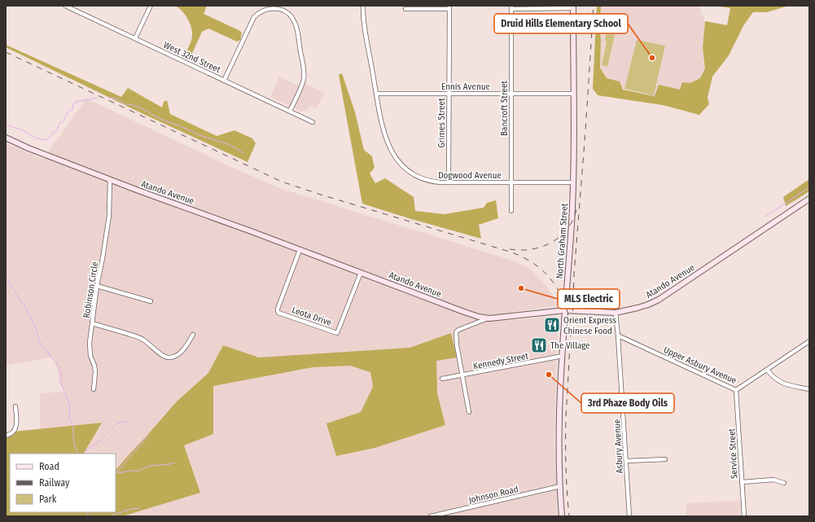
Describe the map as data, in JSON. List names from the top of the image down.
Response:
{
  "streets": {
    "main road": ["Atando Avenue", "North Graham Street"],
    "street": [
      "West 32nd Street",
      "Ennis Avenue",
      "Bancroft Street",
      "Grimes Street",
      "Dogwood Avenue",
      "Robinson Circle",
      "Leota Drive",
      "Kennedy Street",
      "Upper Asbury Avenue",
      "Asbury Avenue",
      "Service Street",
      "Johnson Road"
    ]
  },
  "crossings": [
    ["Ennis Avenue", "Bancroft Street"],
    ["Ennis Avenue", "Grimes Street"],
    ["Ennis Avenue", "Dogwood Avenue"],
    ["Ennis Avenue", "North Graham Street"],
    ["Bancroft Street", "Dogwood Avenue"],
    ["Grimes Street", "Dogwood Avenue"],
    ["Dogwood Avenue", "North Graham Street"],
    ["Atando Avenue", "North Graham Street"],
    ["Atando Avenue", "Robinson Circle"],
    ["Atando Avenue", "Leota Drive"],
    ["North Graham Street", "Kennedy Street"],
    ["North Graham Street", "Johnson Road"],
    ["Upper Asbury Avenue", "Asbury Avenue"],
    ["Upper Asbury Avenue", "Service Street"]
  ],
  "places": {
    "other": ["Druid Hills Elementary School", "MLS Electric", "3rd Phaze Body Oils"],
    "restaurant": ["Orient Express Chinese Food", "The Village"]
  },
  "legend": ["Road", "Railway", "Park"]
}
